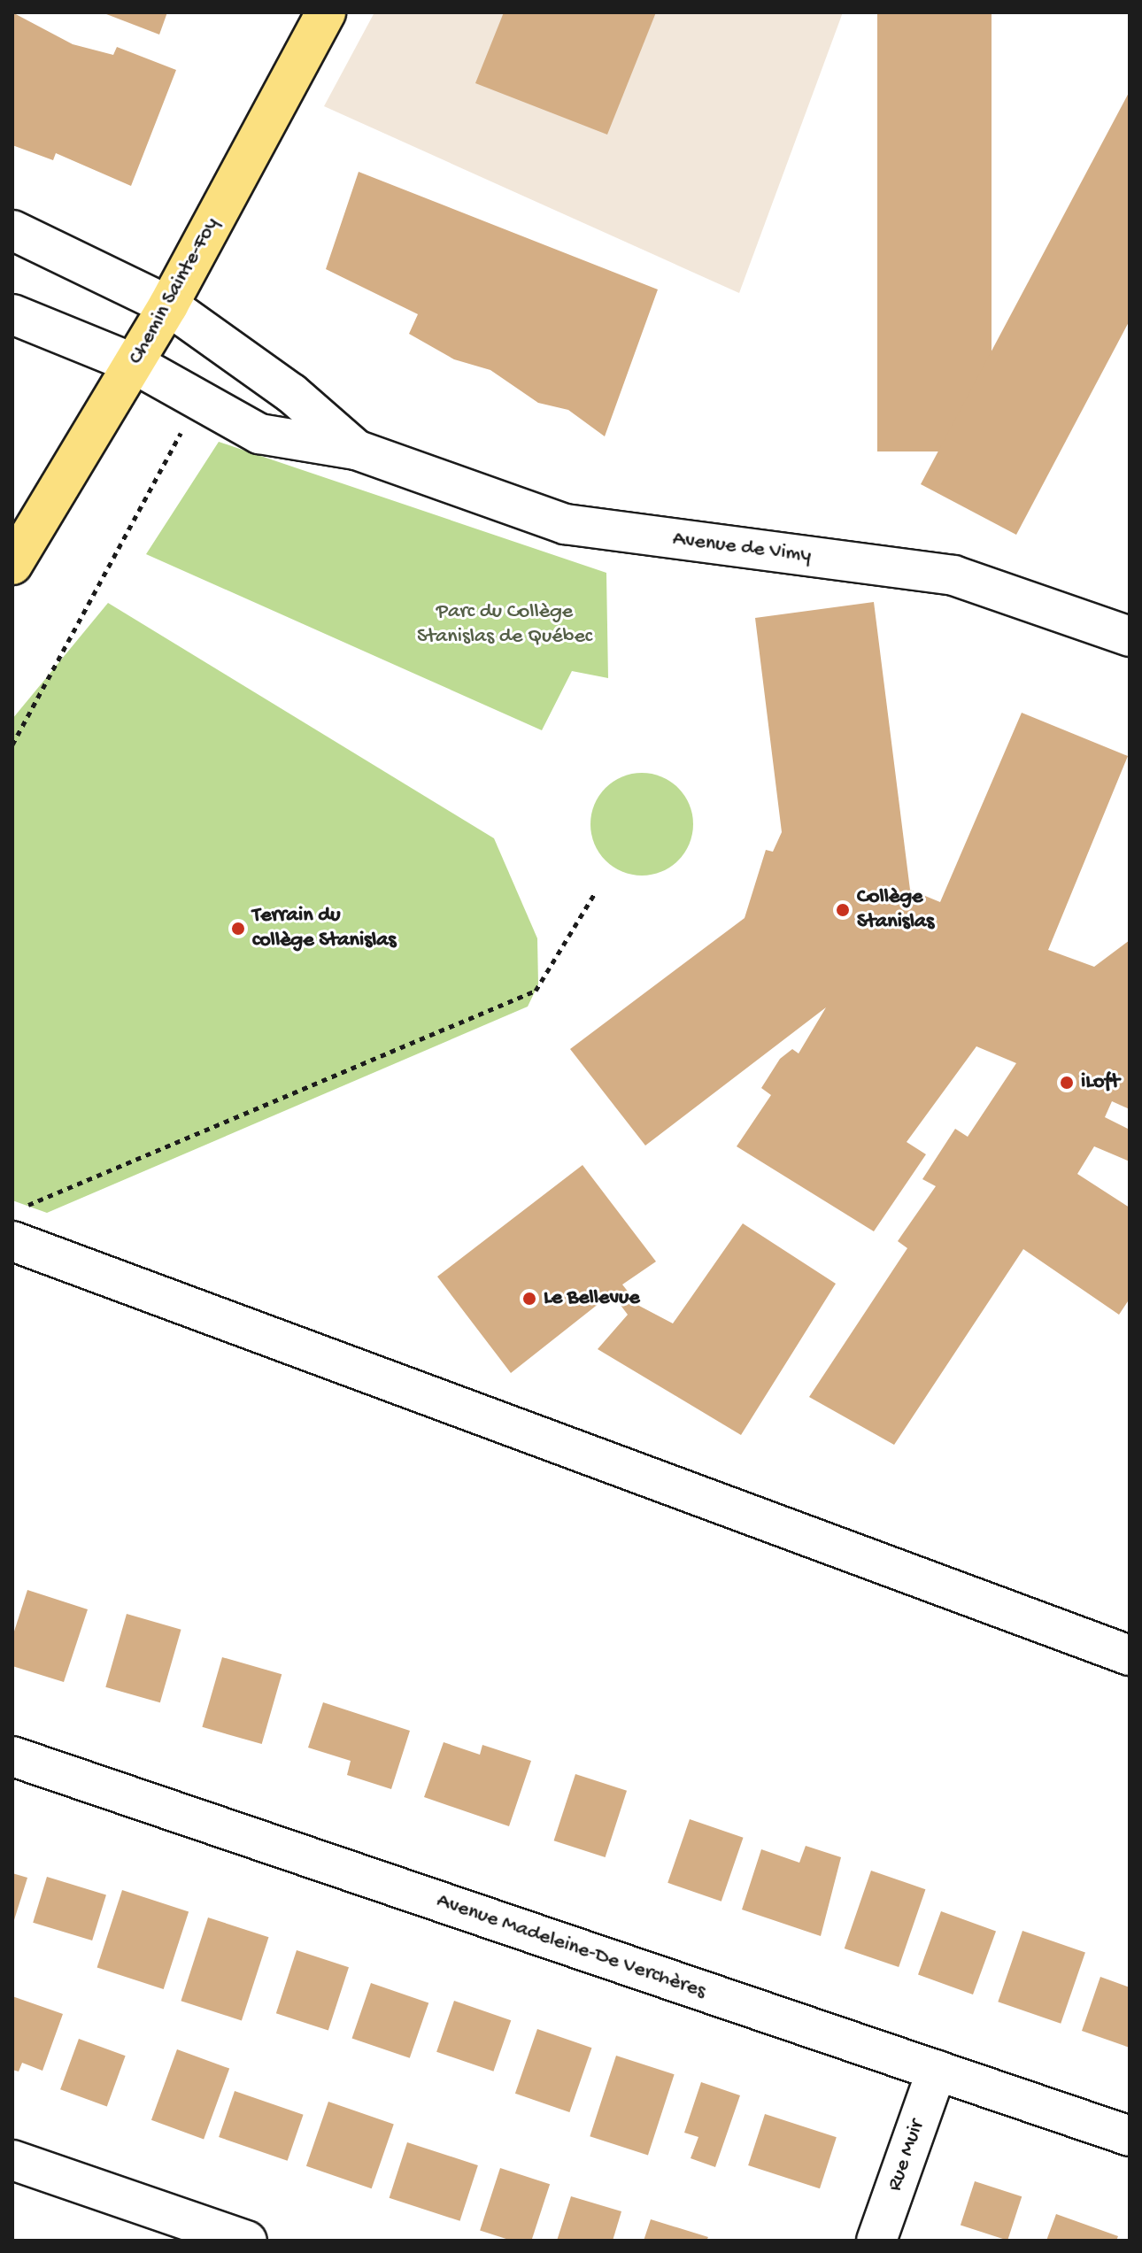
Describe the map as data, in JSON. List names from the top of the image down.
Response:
{
  "streets": {
    "main road": ["Chemin Sainte-Foy"],
    "street": ["Avenue de Vimy", "Avenue Madeleine-De Verchères", "Rue Muir"]
  },
  "crossings": [
    ["Chemin Sainte-Foy", "Avenue de Vimy"],
    ["Avenue Madeleine-De Verchères", "Rue Muir"]
  ],
  "parks": ["Parc du Collège Stanislas de Québec"],
  "places": [
    "Collège Stanislas",
    "Terrain du collège Stanislas",
    "iLoft",
    "Le Bellevue"
  ]
}
